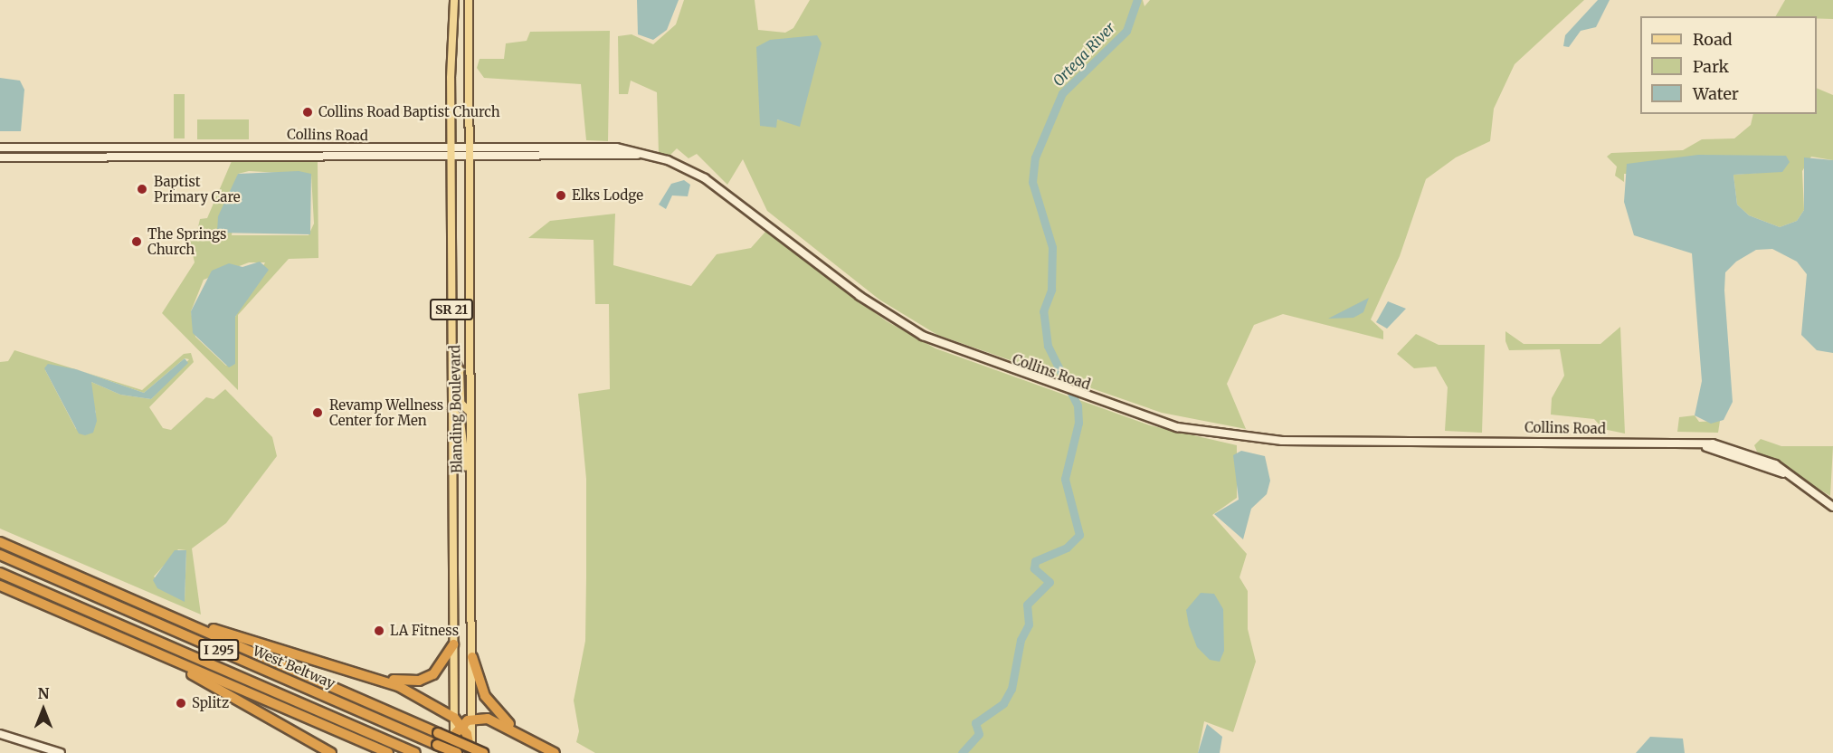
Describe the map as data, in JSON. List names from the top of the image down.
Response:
{
  "streets": {
    "highway": ["I 295", "West Beltway"],
    "main road": ["SR 21", "Blanding Boulevard"],
    "street": ["Collins Road"]
  },
  "crossings": [
    ["Collins Road", "Blanding Boulevard"]
  ],
  "water": ["Ortega River"],
  "places": [
    "Collins Road Baptist Church",
    "Baptist Primary Care",
    "Elks Lodge",
    "The Springs Church",
    "Revamp Wellness Center for Men",
    "LA Fitness",
    "Splitz"
  ],
  "legend": ["Road", "Park", "Water"],
  "north": "top"
}
